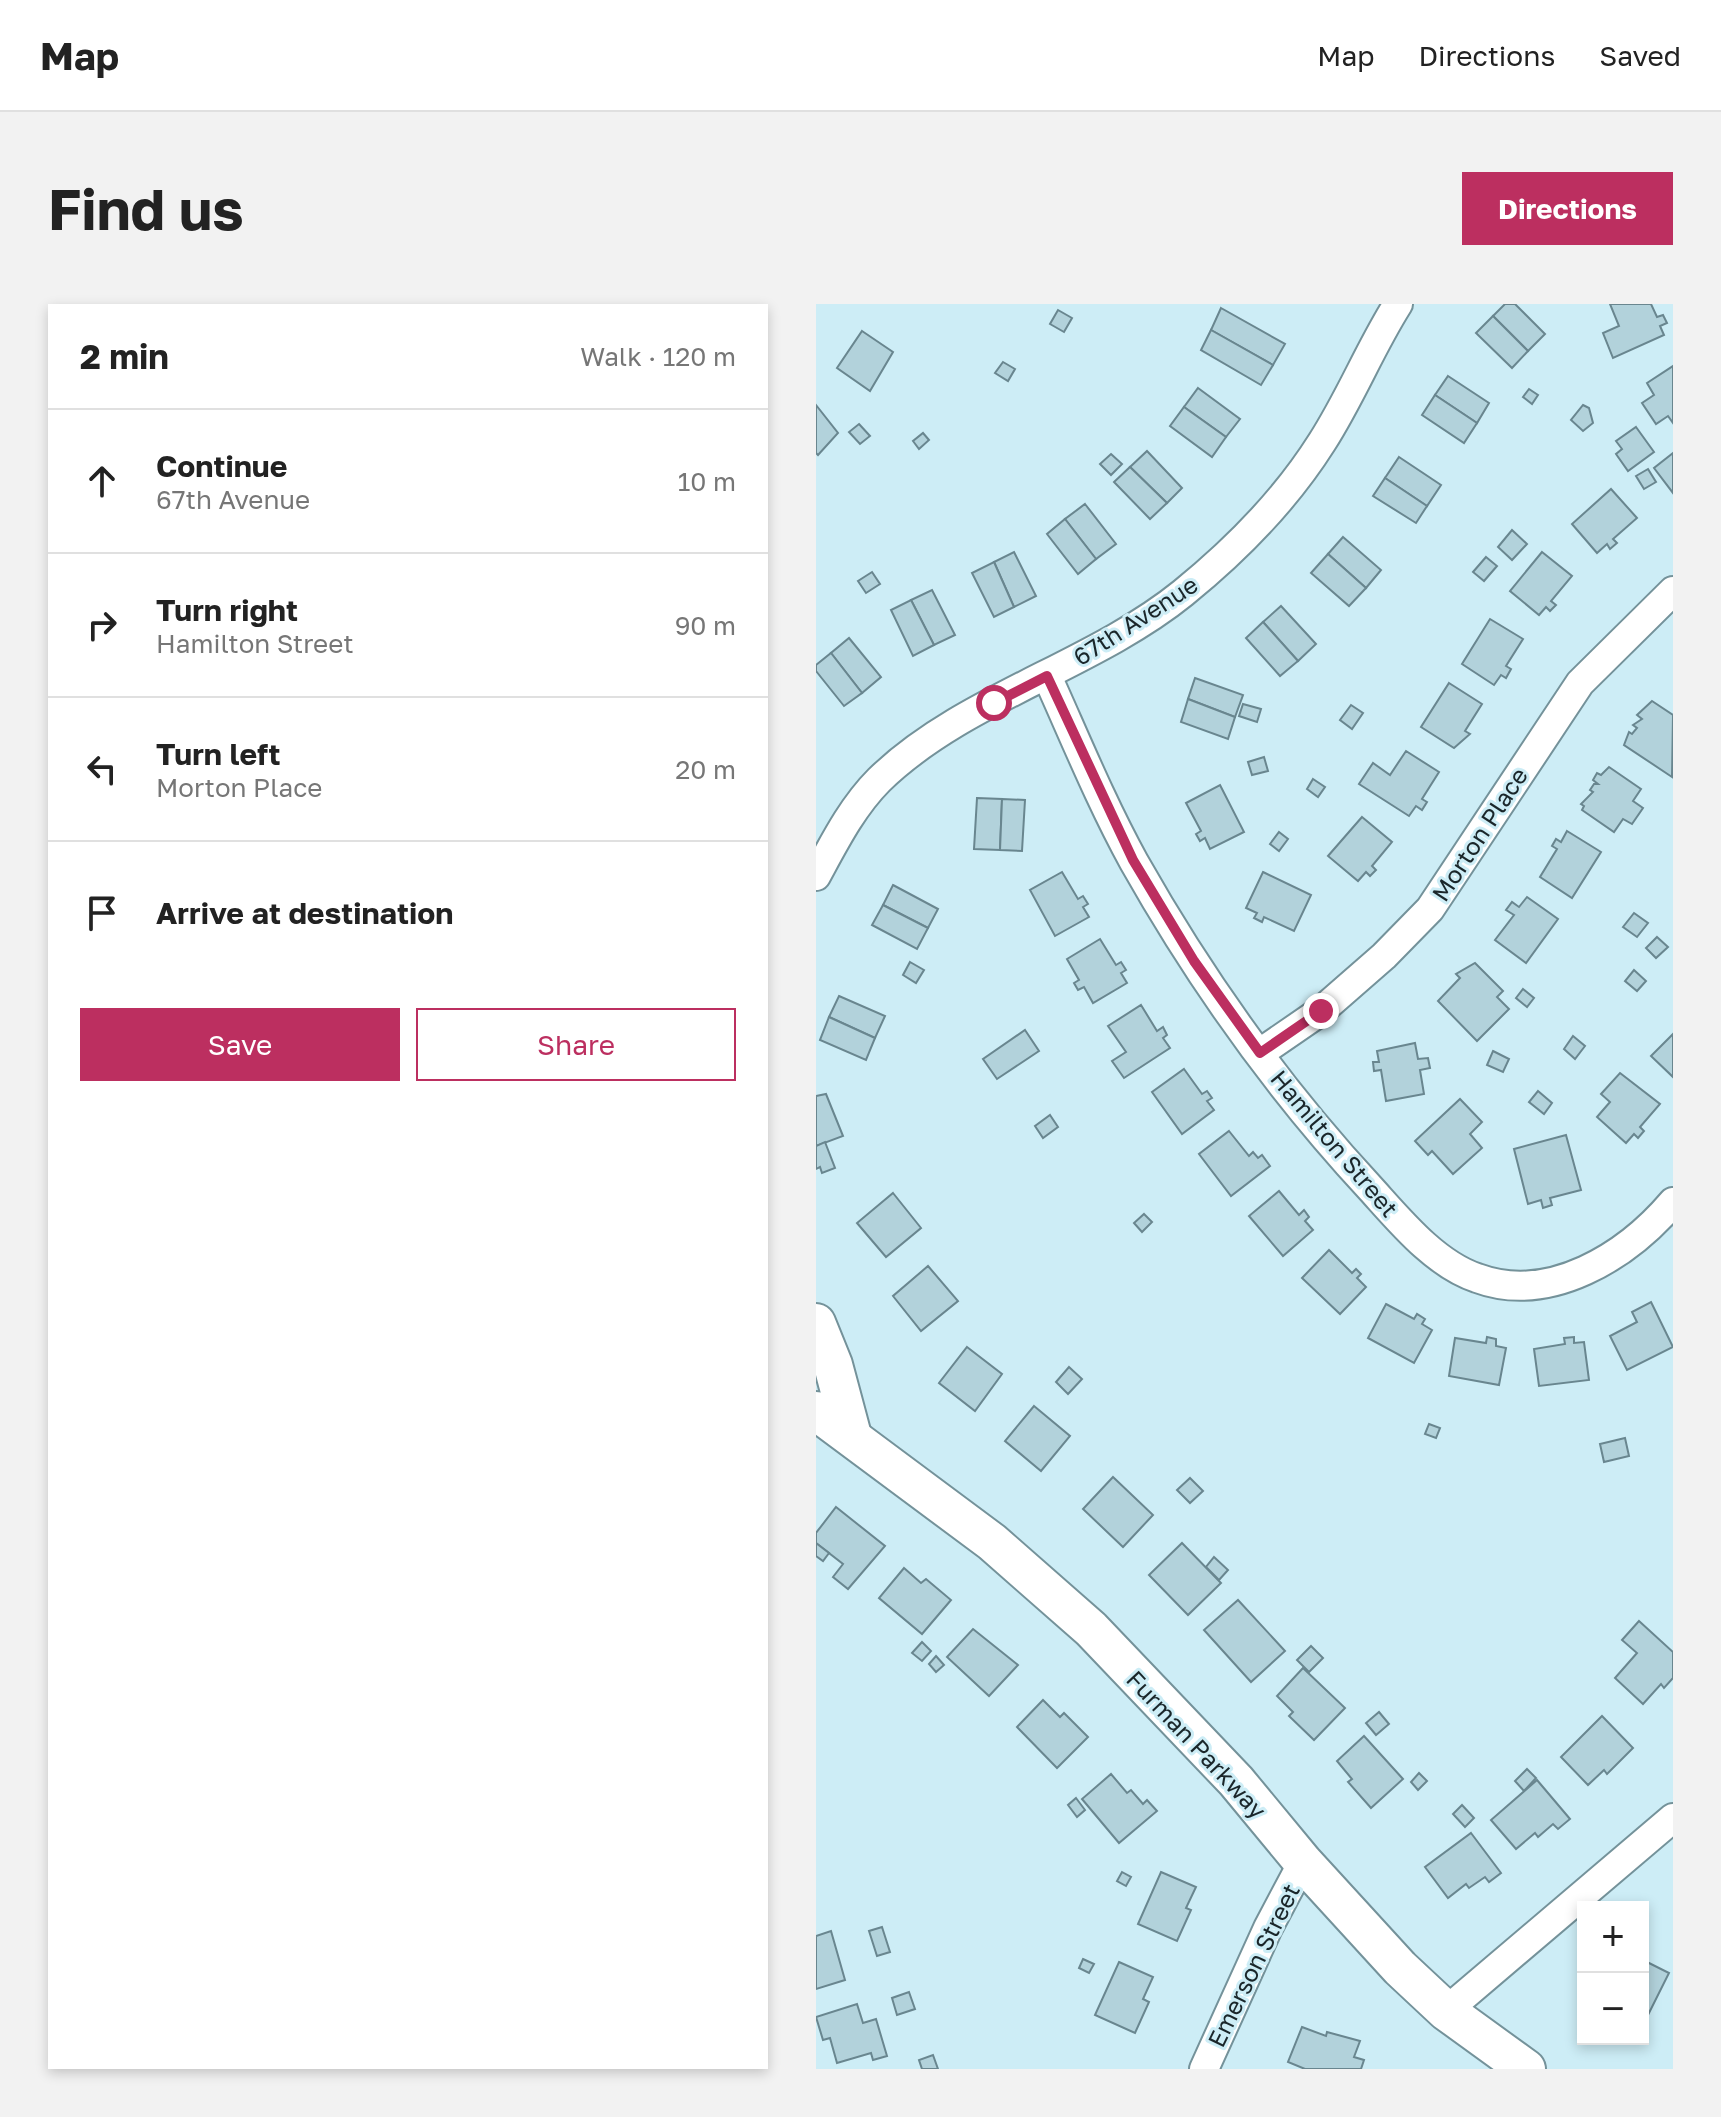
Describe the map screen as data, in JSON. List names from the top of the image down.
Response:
{
  "streets": {
    "street": [
      "67th Avenue",
      "Morton Place",
      "Hamilton Street",
      "Furman Parkway",
      "Emerson Street"
    ]
  },
  "crossings": [
    ["67th Avenue", "Hamilton Street"],
    ["Morton Place", "Hamilton Street"],
    ["Furman Parkway", "Emerson Street"]
  ],
  "page": {
    "header": "Map",
    "nav": ["Map", "Directions", "Saved"],
    "buttons": [
      "Directions",
      ["Save", "Share"]
    ],
    "title": "Find us",
    "heading": ["2 min", "Walk · 120 m"],
    "list": [
      ["Continue", "67th Avenue", "10 m"],
      ["Turn right", "Hamilton Street", "90 m"],
      ["Turn left", "Morton Place", "20 m"],
      "Arrive at destination"
    ],
    "map_buttons": ["+", "−"]
  }
}
